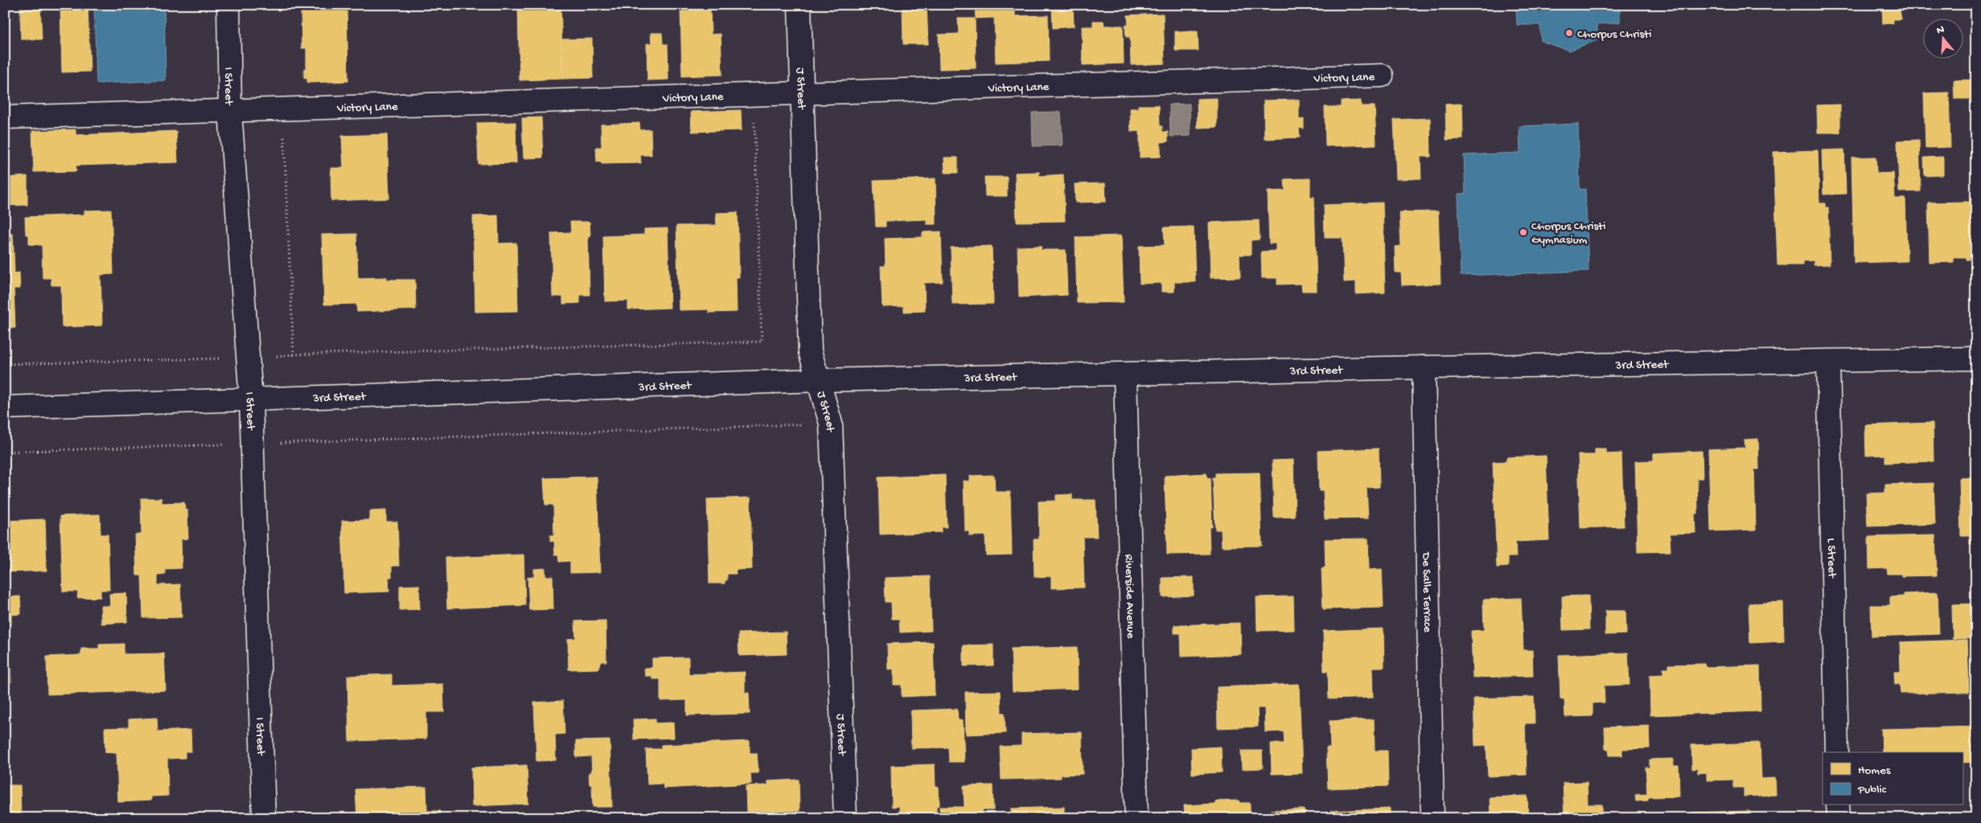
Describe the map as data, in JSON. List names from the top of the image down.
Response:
{
  "streets": {
    "street": [
      "Victory Lane",
      "I Street",
      "J Street",
      "3rd Street",
      "L Street",
      "De Salle Terrace",
      "Riverside Avenue"
    ]
  },
  "crossings": [
    ["Victory Lane", "I Street"],
    ["Victory Lane", "J Street"],
    ["I Street", "3rd Street"],
    ["J Street", "3rd Street"],
    ["3rd Street", "L Street"],
    ["3rd Street", "De Salle Terrace"],
    ["3rd Street", "Riverside Avenue"]
  ],
  "places": ["Chorpus Christi", "Chorpus Christi Gymnasium"],
  "legend": ["Homes", "Public"],
  "north": "top"
}
